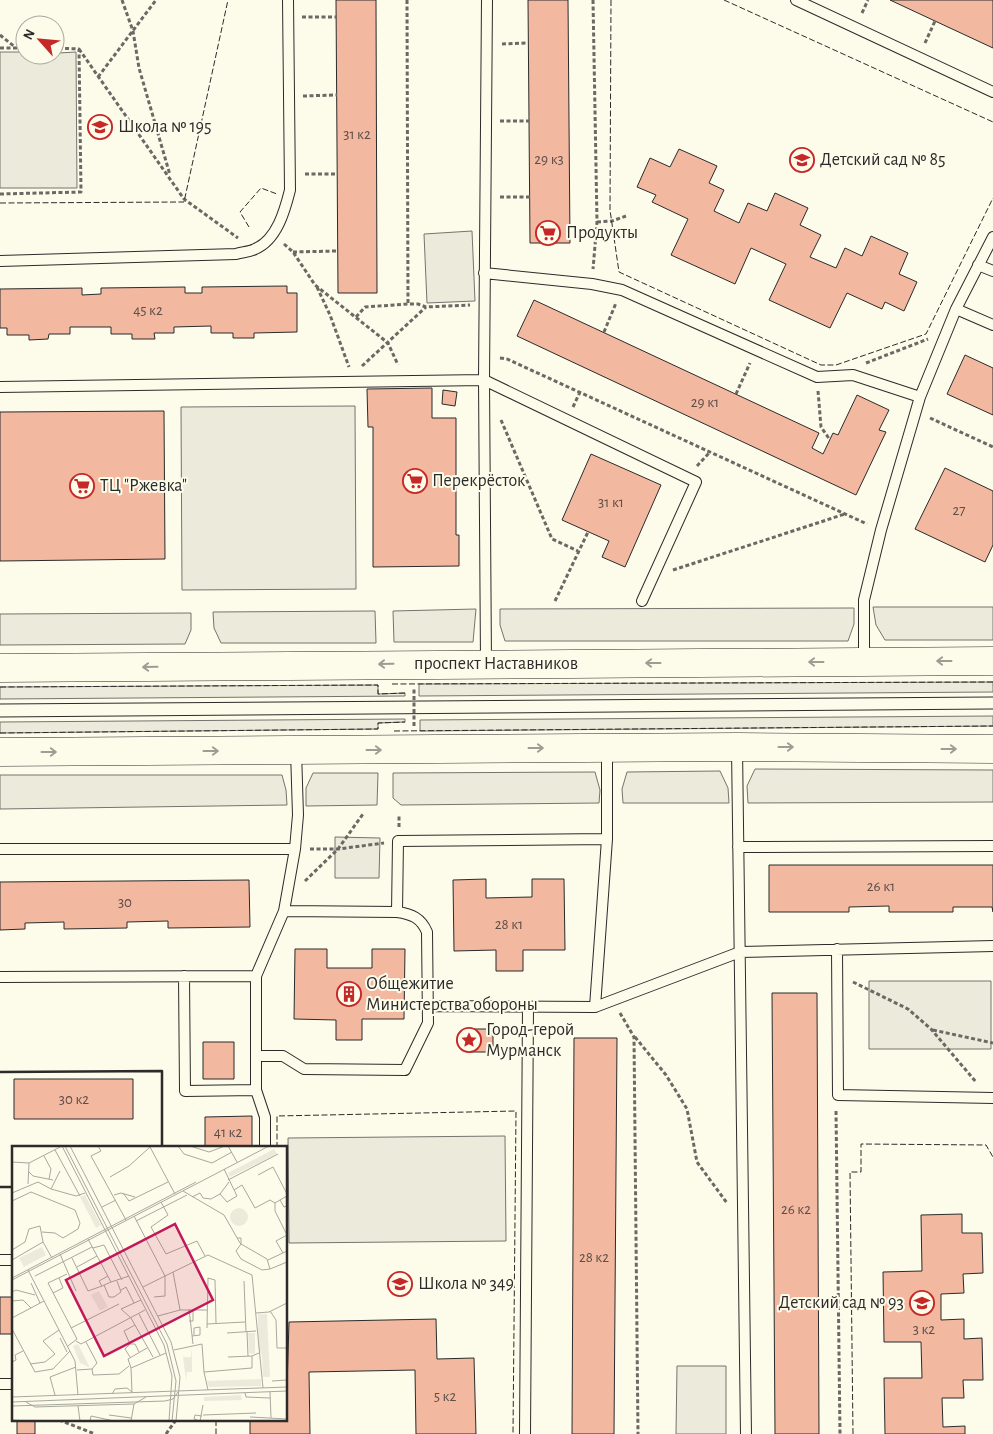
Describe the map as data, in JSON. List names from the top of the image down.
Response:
{
  "streets": {
    "main road": ["проспект Наставников"]
  },
  "places": {
    "school or university": [
      "Школа № 195",
      "Детский сад № 85",
      "Школа № 349",
      "Детский сад № 93"
    ],
    "supermarket": ["Продукты", "Перекрёсток", "ТЦ \"Ржевка\""],
    "building": ["Общежитие Министерства обороны"],
    "place": ["Город-герой Мурманск"]
  },
  "house_numbers": [
    "31 к2",
    "29 к3",
    "45 к2",
    "29 к1",
    "31 к1",
    "27",
    "26 к1",
    "30",
    "28 к1",
    "30 к2",
    "41 к2",
    "26 к2",
    "28 к2",
    "3 к2",
    "5 к2"
  ],
  "north": "top left"
}
